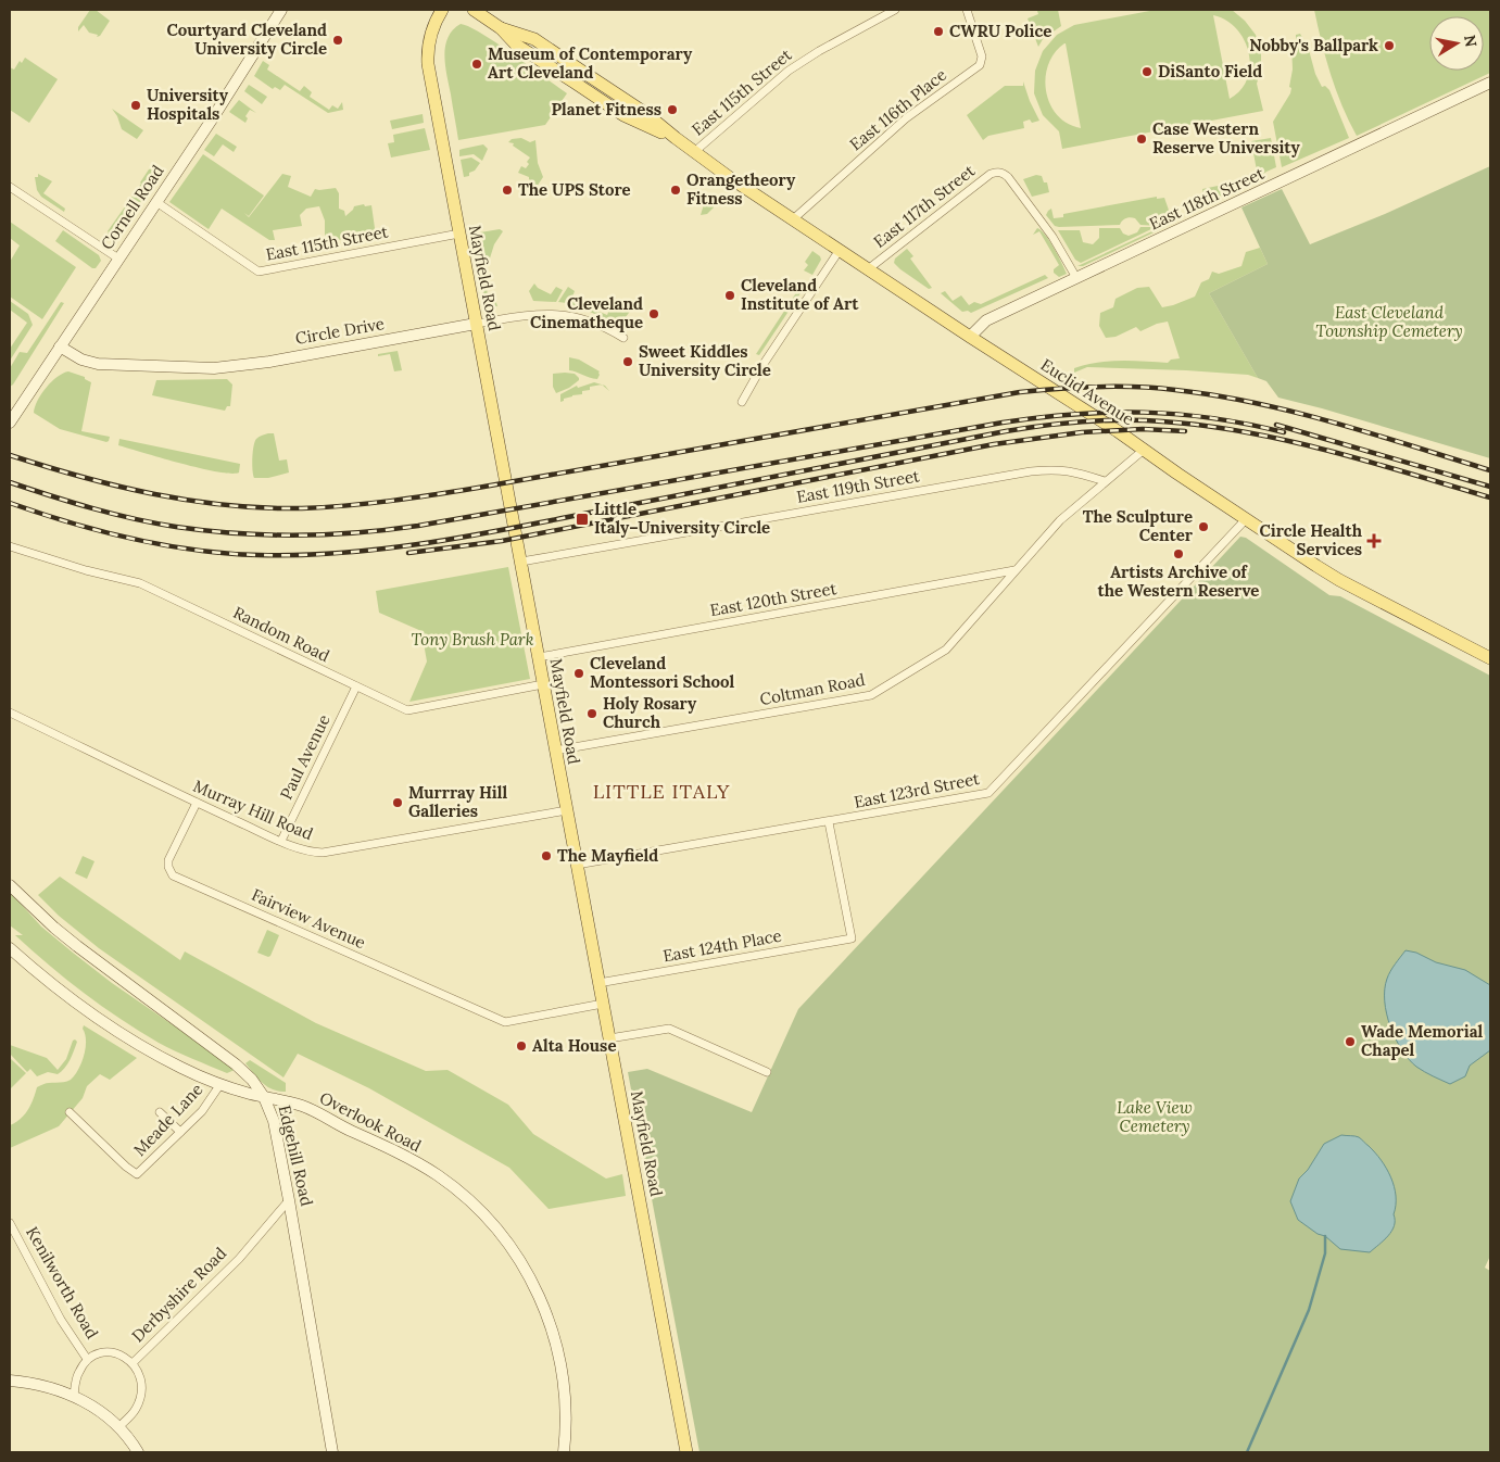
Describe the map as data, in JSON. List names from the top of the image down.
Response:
{
  "streets": {
    "main road": ["Mayfield Road", "Euclid Avenue"],
    "street": [
      "East 115th Street",
      "East 116th Place",
      "East 118th Street",
      "East 117th Street",
      "Cornell Road",
      "Circle Drive",
      "East 119th Street",
      "East 120th Street",
      "Random Road",
      "Coltman Road",
      "Paul Avenue",
      "East 123rd Street",
      "Murray Hill Road",
      "Fairview Avenue",
      "East 124th Place",
      "Meade Lane",
      "Overlook Road",
      "Edgehill Road",
      "Kenilworth Road",
      "Derbyshire Road"
    ]
  },
  "crossings": [
    ["East 115th Street", "Cornell Road"],
    ["East 115th Street", "Mayfield Road"],
    ["East 115th Street", "Euclid Avenue"],
    ["East 116th Place", "Euclid Avenue"],
    ["East 118th Street", "East 117th Street"],
    ["East 118th Street", "Euclid Avenue"],
    ["East 117th Street", "Euclid Avenue"],
    ["Cornell Road", "Circle Drive"],
    ["Mayfield Road", "Circle Drive"],
    ["Mayfield Road", "East 119th Street"],
    ["Mayfield Road", "East 120th Street"],
    ["Mayfield Road", "Random Road"],
    ["Mayfield Road", "Coltman Road"],
    ["Mayfield Road", "East 123rd Street"],
    ["Mayfield Road", "Murray Hill Road"],
    ["Mayfield Road", "Fairview Avenue"],
    ["Mayfield Road", "East 124th Place"],
    ["Euclid Avenue", "Coltman Road"],
    ["Euclid Avenue", "East 123rd Street"],
    ["East 119th Street", "Coltman Road"],
    ["East 120th Street", "Coltman Road"],
    ["Random Road", "Paul Avenue"],
    ["Paul Avenue", "Murray Hill Road"],
    ["East 123rd Street", "East 124th Place"],
    ["Murray Hill Road", "Fairview Avenue"],
    ["Meade Lane", "Overlook Road"],
    ["Overlook Road", "Edgehill Road"],
    ["Edgehill Road", "Derbyshire Road"],
    ["Kenilworth Road", "Derbyshire Road"]
  ],
  "districts": ["LITTLE ITALY"],
  "parks": ["East Cleveland Township Cemetery", "Tony Brush Park", "Lake View Cemetery"],
  "places": {
    "other": [
      "CWRU Police",
      "Courtyard Cleveland University Circle",
      "Nobby's Ballpark",
      "Museum of Contemporary Art Cleveland",
      "DiSanto Field",
      "University Hospitals",
      "Planet Fitness",
      "Case Western Reserve University",
      "The UPS Store",
      "Orangetheory Fitness",
      "Cleveland Institute of Art",
      "Cleveland Cinematheque",
      "Sweet Kiddles University Circle",
      "The Sculpture Center",
      "Artists Archive of the Western Reserve",
      "Cleveland Montessori School",
      "Holy Rosary Church",
      "Murrray Hill Galleries",
      "The Mayfield",
      "Wade Memorial Chapel",
      "Alta House"
    ],
    "transit": ["Little Italy–University Circle"],
    "health": ["Circle Health Services"]
  },
  "north": "right"
}
